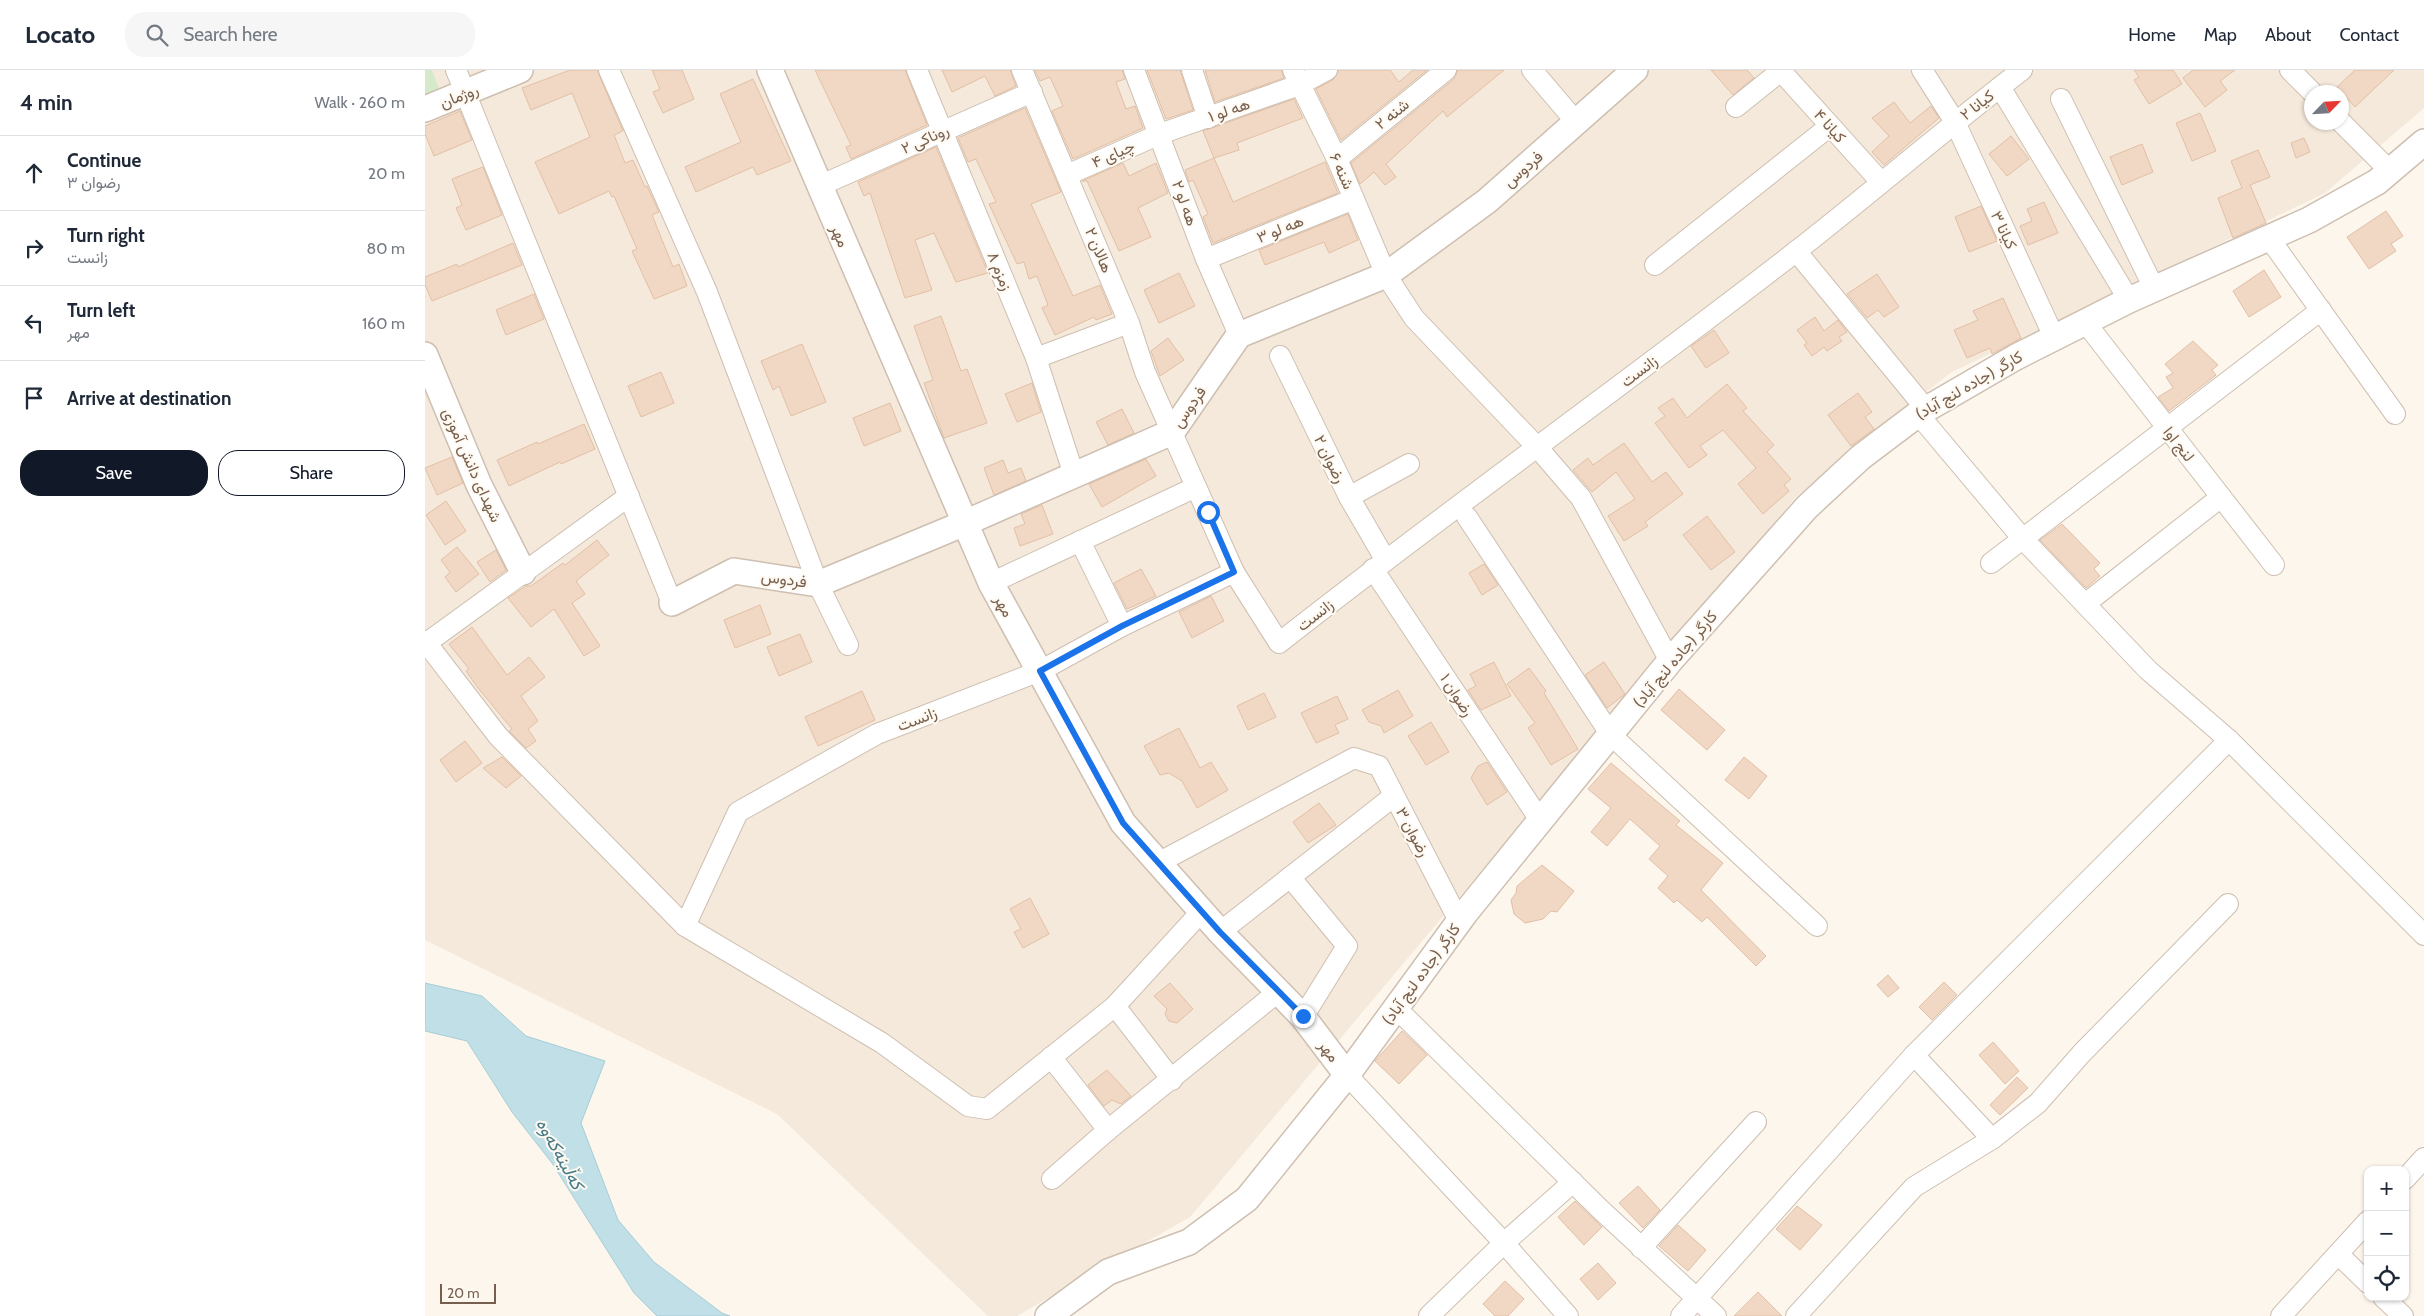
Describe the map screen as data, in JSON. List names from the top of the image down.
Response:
{
  "streets": {
    "street": [
      "روژمان",
      "کیانا ۲",
      "هه لو ۱",
      "شنه ۲",
      "کیانا ۴",
      "روناکی ۲",
      "چیای ۴",
      "فردوس",
      "شنه ۶",
      "هه لو ۲",
      "هه لو ۳",
      "کیانا ۳",
      "مهر",
      "هالان ۲",
      "زمزم ۸",
      "زانست",
      "کارگر (جاده لنج آباد)",
      "لنج اوا",
      "رضوان ۲",
      "شهدای دانش آموزی",
      "رضوان ۱",
      "رضوان ۳"
    ]
  },
  "crossings": [
    ["کیانا ۲", "کیانا ۳"],
    ["کیانا ۲", "زانست"],
    ["هه لو ۱", "چیای ۴"],
    ["هه لو ۱", "شنه ۶"],
    ["هه لو ۱", "هه لو ۲"],
    ["شنه ۲", "شنه ۶"],
    ["کیانا ۴", "زانست"],
    ["روناکی ۲", "مهر"],
    ["روناکی ۲", "هالان ۲"],
    ["روناکی ۲", "زمزم ۸"],
    ["چیای ۴", "هه لو ۲"],
    ["چیای ۴", "هالان ۲"],
    ["فردوس", "شنه ۶"],
    ["فردوس", "هه لو ۲"],
    ["فردوس", "مهر"],
    ["فردوس", "هالان ۲"],
    ["فردوس", "زمزم ۸"],
    ["شنه ۶", "هه لو ۳"],
    ["هه لو ۲", "هه لو ۳"],
    ["کیانا ۳", "زانست"],
    ["کیانا ۳", "کارگر (جاده لنج آباد)"],
    ["مهر", "زانست"],
    ["مهر", "کارگر (جاده لنج آباد)"],
    ["مهر", "رضوان ۳"],
    ["زانست", "رضوان ۲"],
    ["زانست", "رضوان ۱"],
    ["کارگر (جاده لنج آباد)", "لنج اوا"],
    ["کارگر (جاده لنج آباد)", "رضوان ۱"],
    ["کارگر (جاده لنج آباد)", "رضوان ۳"],
    ["رضوان ۲", "رضوان ۱"]
  ],
  "water": ["کەڵینەکەوە"],
  "scale_bar": "20 m",
  "north": "top right",
  "page": {
    "header": "Locato",
    "search": "Search here",
    "nav": [
      "Home",
      "Map",
      "About",
      "Contact"
    ],
    "heading": ["4 min", "Walk · 260 m"],
    "list": [
      ["Continue", "رضوان ۳", "20 m"],
      ["Turn right", "زانست", "80 m"],
      ["Turn left", "مهر", "160 m"],
      "Arrive at destination"
    ],
    "buttons": ["Save", "Share"],
    "map_buttons": ["+", "−"],
    "scale": "20 m"
  }
}
